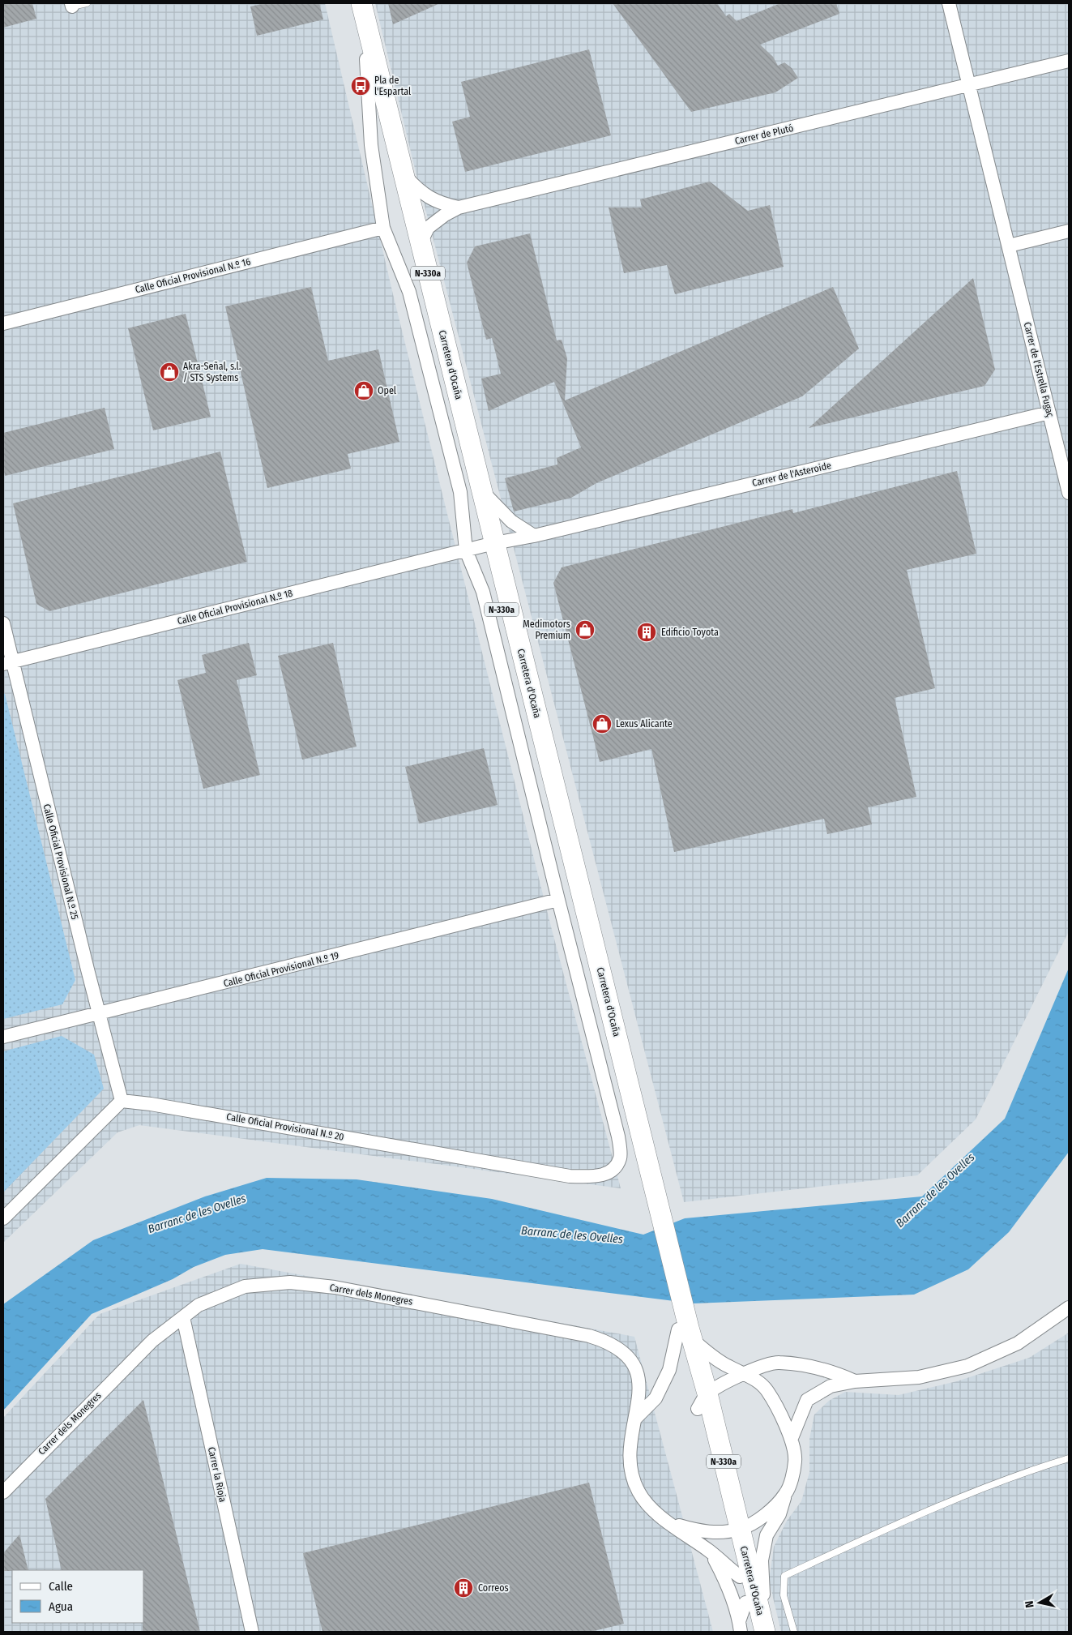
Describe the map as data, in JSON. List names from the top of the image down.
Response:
{
  "streets": {
    "main road": ["N-330a", "Carretera d'Ocaña"],
    "street": [
      "Carrer de Plutó",
      "Calle Oficial Provisional N.º 16",
      "Carrer de l'Estrella Fugaç",
      "Carrer de l'Asteroide",
      "Calle Oficial Provisional N.º 18",
      "Calle Oficial Provisional N.º 25",
      "Calle Oficial Provisional N.º 19",
      "Calle Oficial Provisional N.º 20",
      "Carrer dels Monegres",
      "Carrer la Rioja"
    ]
  },
  "crossings": [
    ["Carrer de Plutó", "Carretera d'Ocaña"],
    ["Carrer de Plutó", "Carrer de l'Estrella Fugaç"],
    ["Calle Oficial Provisional N.º 16", "Carretera d'Ocaña"],
    ["Carretera d'Ocaña", "Carrer de l'Asteroide"],
    ["Carretera d'Ocaña", "Calle Oficial Provisional N.º 18"],
    ["Carretera d'Ocaña", "Calle Oficial Provisional N.º 19"],
    ["Carretera d'Ocaña", "Calle Oficial Provisional N.º 20"],
    ["Carretera d'Ocaña", "Carrer dels Monegres"],
    ["Carrer de l'Estrella Fugaç", "Carrer de l'Asteroide"],
    ["Carrer de l'Asteroide", "Calle Oficial Provisional N.º 18"],
    ["Calle Oficial Provisional N.º 18", "Calle Oficial Provisional N.º 25"],
    ["Calle Oficial Provisional N.º 25", "Calle Oficial Provisional N.º 19"],
    ["Calle Oficial Provisional N.º 25", "Calle Oficial Provisional N.º 20"],
    ["Carrer dels Monegres", "Carrer la Rioja"]
  ],
  "water": ["Barranc de les Ovelles"],
  "places": {
    "bus stop": ["Pla de l'Espartal"],
    "shop": [
      "Akra-Señal, s.l. / STS Systems",
      "Opel",
      "Medimotors Premium",
      "Lexus Alicante"
    ],
    "building": ["Edificio Toyota", "Correos"]
  },
  "legend": ["Calle", "Agua"],
  "north": "left"
}
